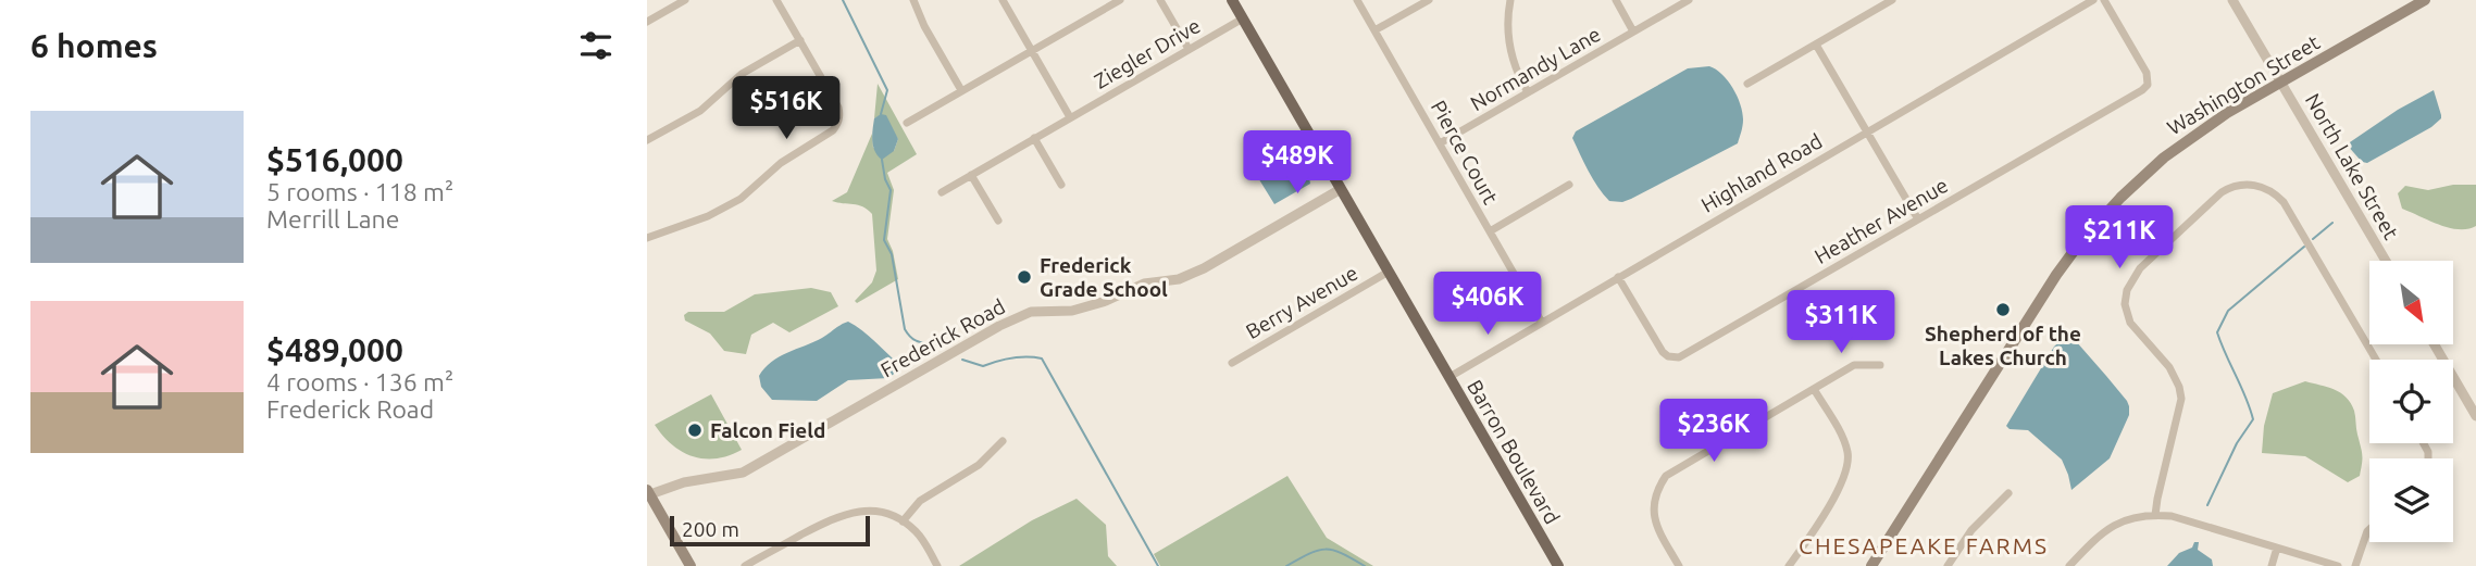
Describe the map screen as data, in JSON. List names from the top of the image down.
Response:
{
  "streets": {
    "main road": ["Washington Street", "Barron Boulevard"],
    "street": [
      "Ziegler Drive",
      "Normandy Lane",
      "Pierce Court",
      "North Lake Street",
      "Highland Road",
      "Heather Avenue",
      "Berry Avenue",
      "Frederick Road"
    ]
  },
  "crossings": [
    ["Ziegler Drive", "Barron Boulevard"],
    ["Normandy Lane", "Pierce Court"],
    ["Washington Street", "North Lake Street"],
    ["Pierce Court", "Highland Road"],
    ["Highland Road", "Heather Avenue"],
    ["Highland Road", "Barron Boulevard"],
    ["Berry Avenue", "Barron Boulevard"],
    ["Frederick Road", "Barron Boulevard"]
  ],
  "districts": ["CHESAPEAKE FARMS"],
  "places": ["Frederick Grade School", "Shepherd of the Lakes Church", "Falcon Field"],
  "scale_bar": "200 m",
  "north": "bottom right",
  "page": {
    "heading": "6 homes",
    "price": [
      "$516K",
      "$489K",
      "$211K",
      "$406K",
      "$311K",
      "$236K"
    ],
    "list": [
      {
        "name": "$516,000",
        "note": "5 rooms · 118 m² · Merrill Lane"
      },
      {
        "name": "$489,000",
        "note": "4 rooms · 136 m² · Frederick Road"
      }
    ],
    "scale": "200 m"
  }
}
